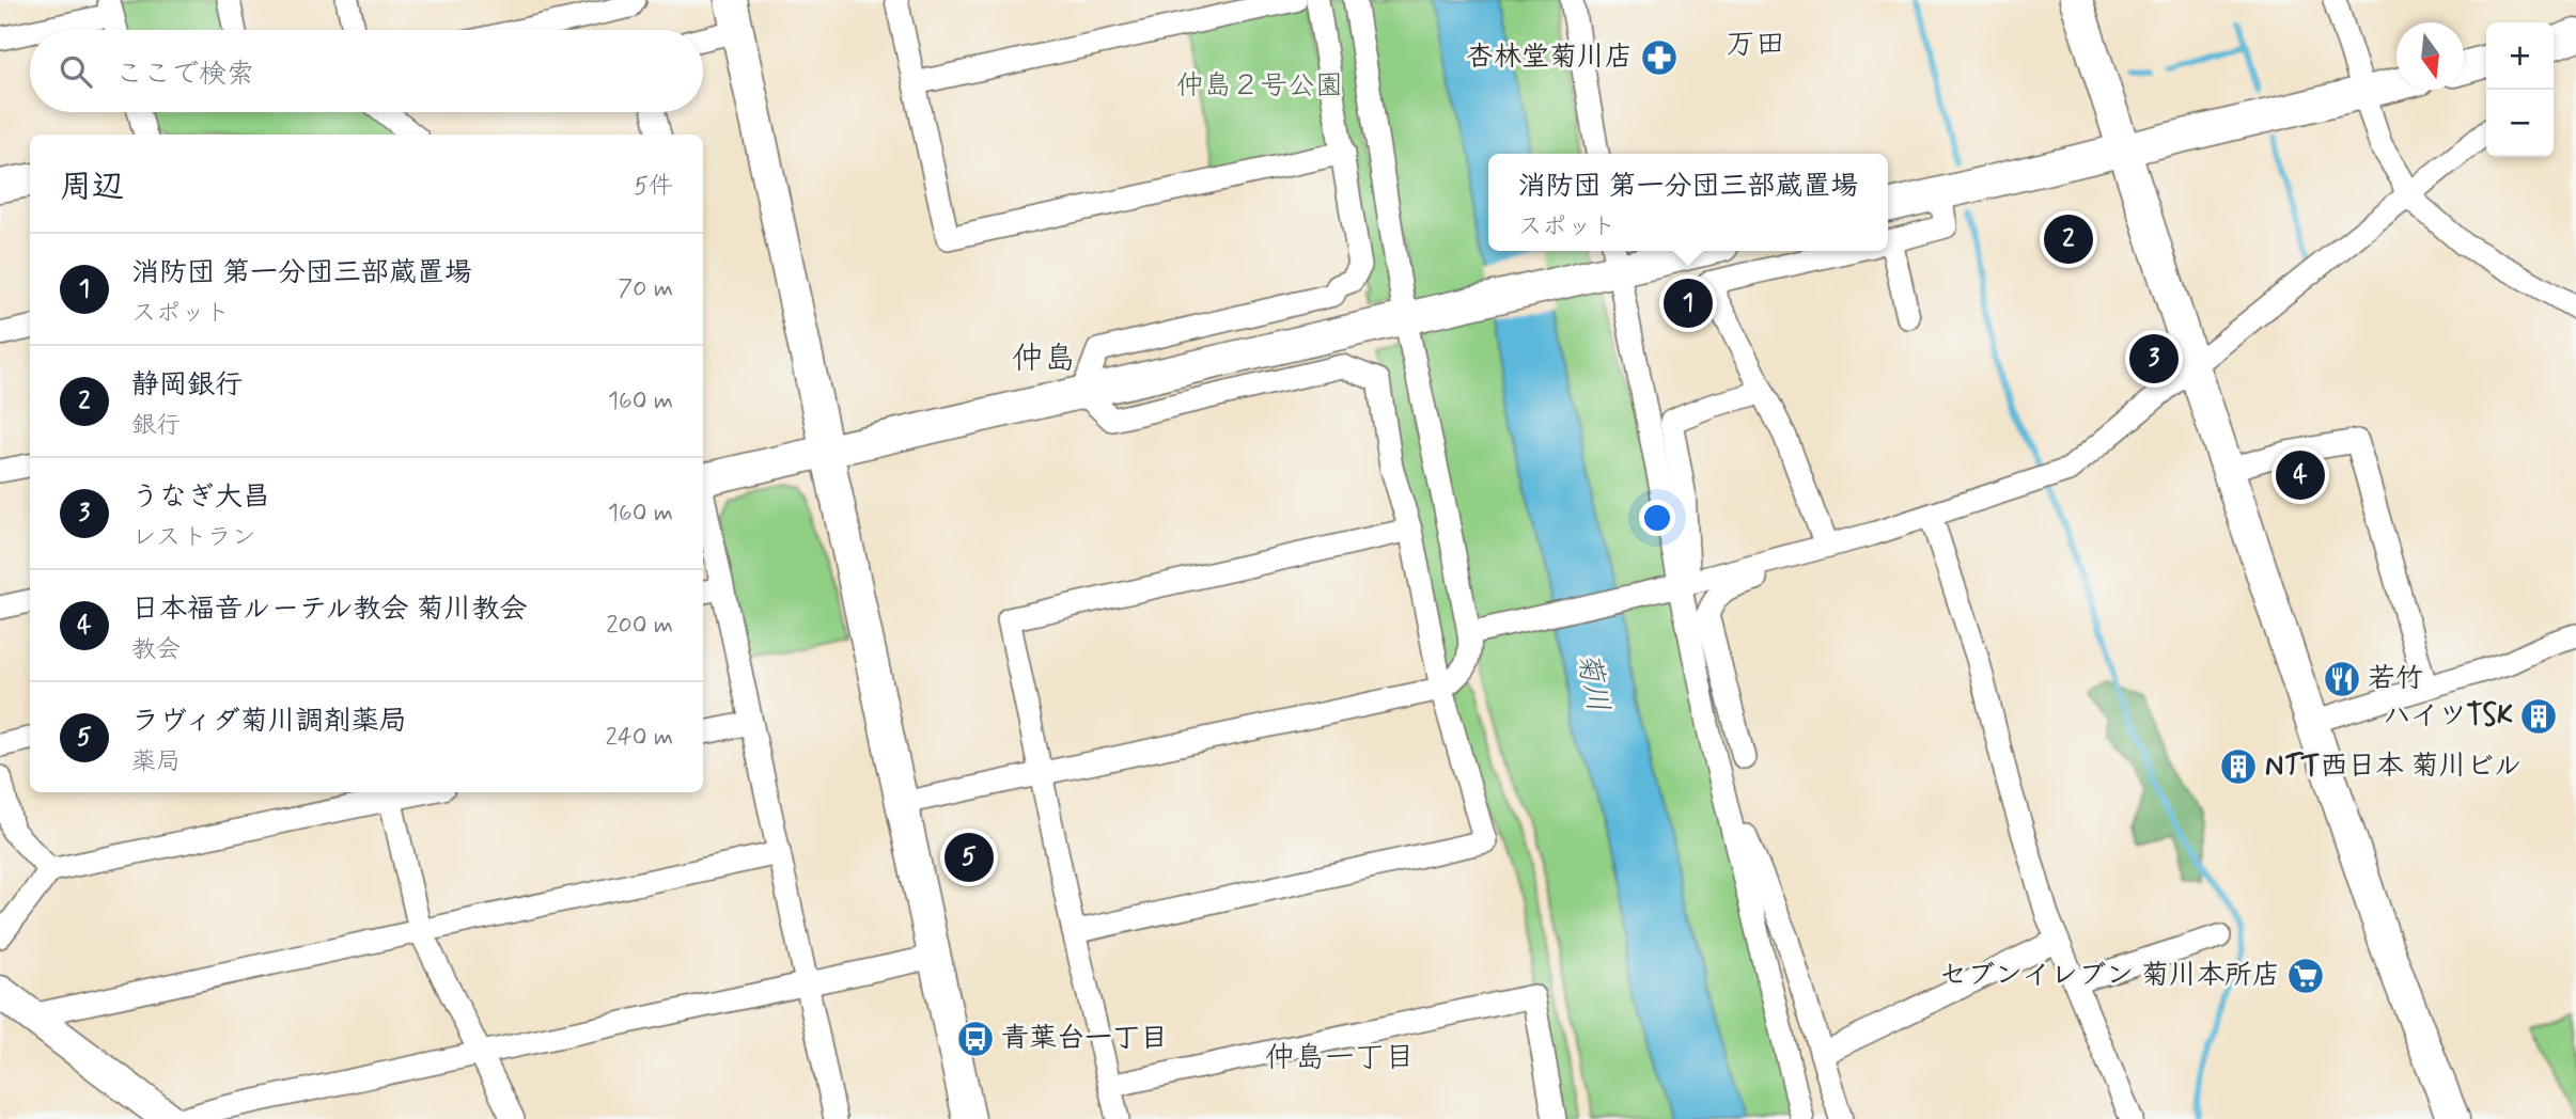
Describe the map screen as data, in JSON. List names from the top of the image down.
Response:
{
  "districts": ["万田", "仲島", "仲島一丁目"],
  "water": ["菊川"],
  "parks": ["仲島２号公園"],
  "places": {
    "pharmacy": ["杏林堂菊川店"],
    "restaurant": ["若竹"],
    "building": ["ハイツTSK", "NTT西日本 菊川ビル"],
    "supermarket": ["セブンイレブン 菊川本所店"],
    "bus stop": ["青葉台一丁目"]
  },
  "north": "bottom",
  "page": {
    "map_buttons": ["+", "−"],
    "search": "ここで検索",
    "heading": ["周辺", "5件"],
    "popup": ["消防団 第一分団三部蔵置場", "スポット"],
    "pins": [
      "2",
      "1",
      "3",
      "4",
      "5"
    ],
    "list": [
      {
        "mark": "1",
        "name": "消防団 第一分団三部蔵置場",
        "note": "スポット",
        "value": "70 m"
      },
      {
        "mark": "2",
        "name": "静岡銀行",
        "note": "銀行",
        "value": "160 m"
      },
      {
        "mark": "3",
        "name": "うなぎ大昌",
        "note": "レストラン",
        "value": "160 m"
      },
      {
        "mark": "4",
        "name": "日本福音ルーテル教会 菊川教会",
        "note": "教会",
        "value": "200 m"
      },
      {
        "mark": "5",
        "name": "ラヴィダ菊川調剤薬局",
        "note": "薬局",
        "value": "240 m"
      }
    ]
  }
}
